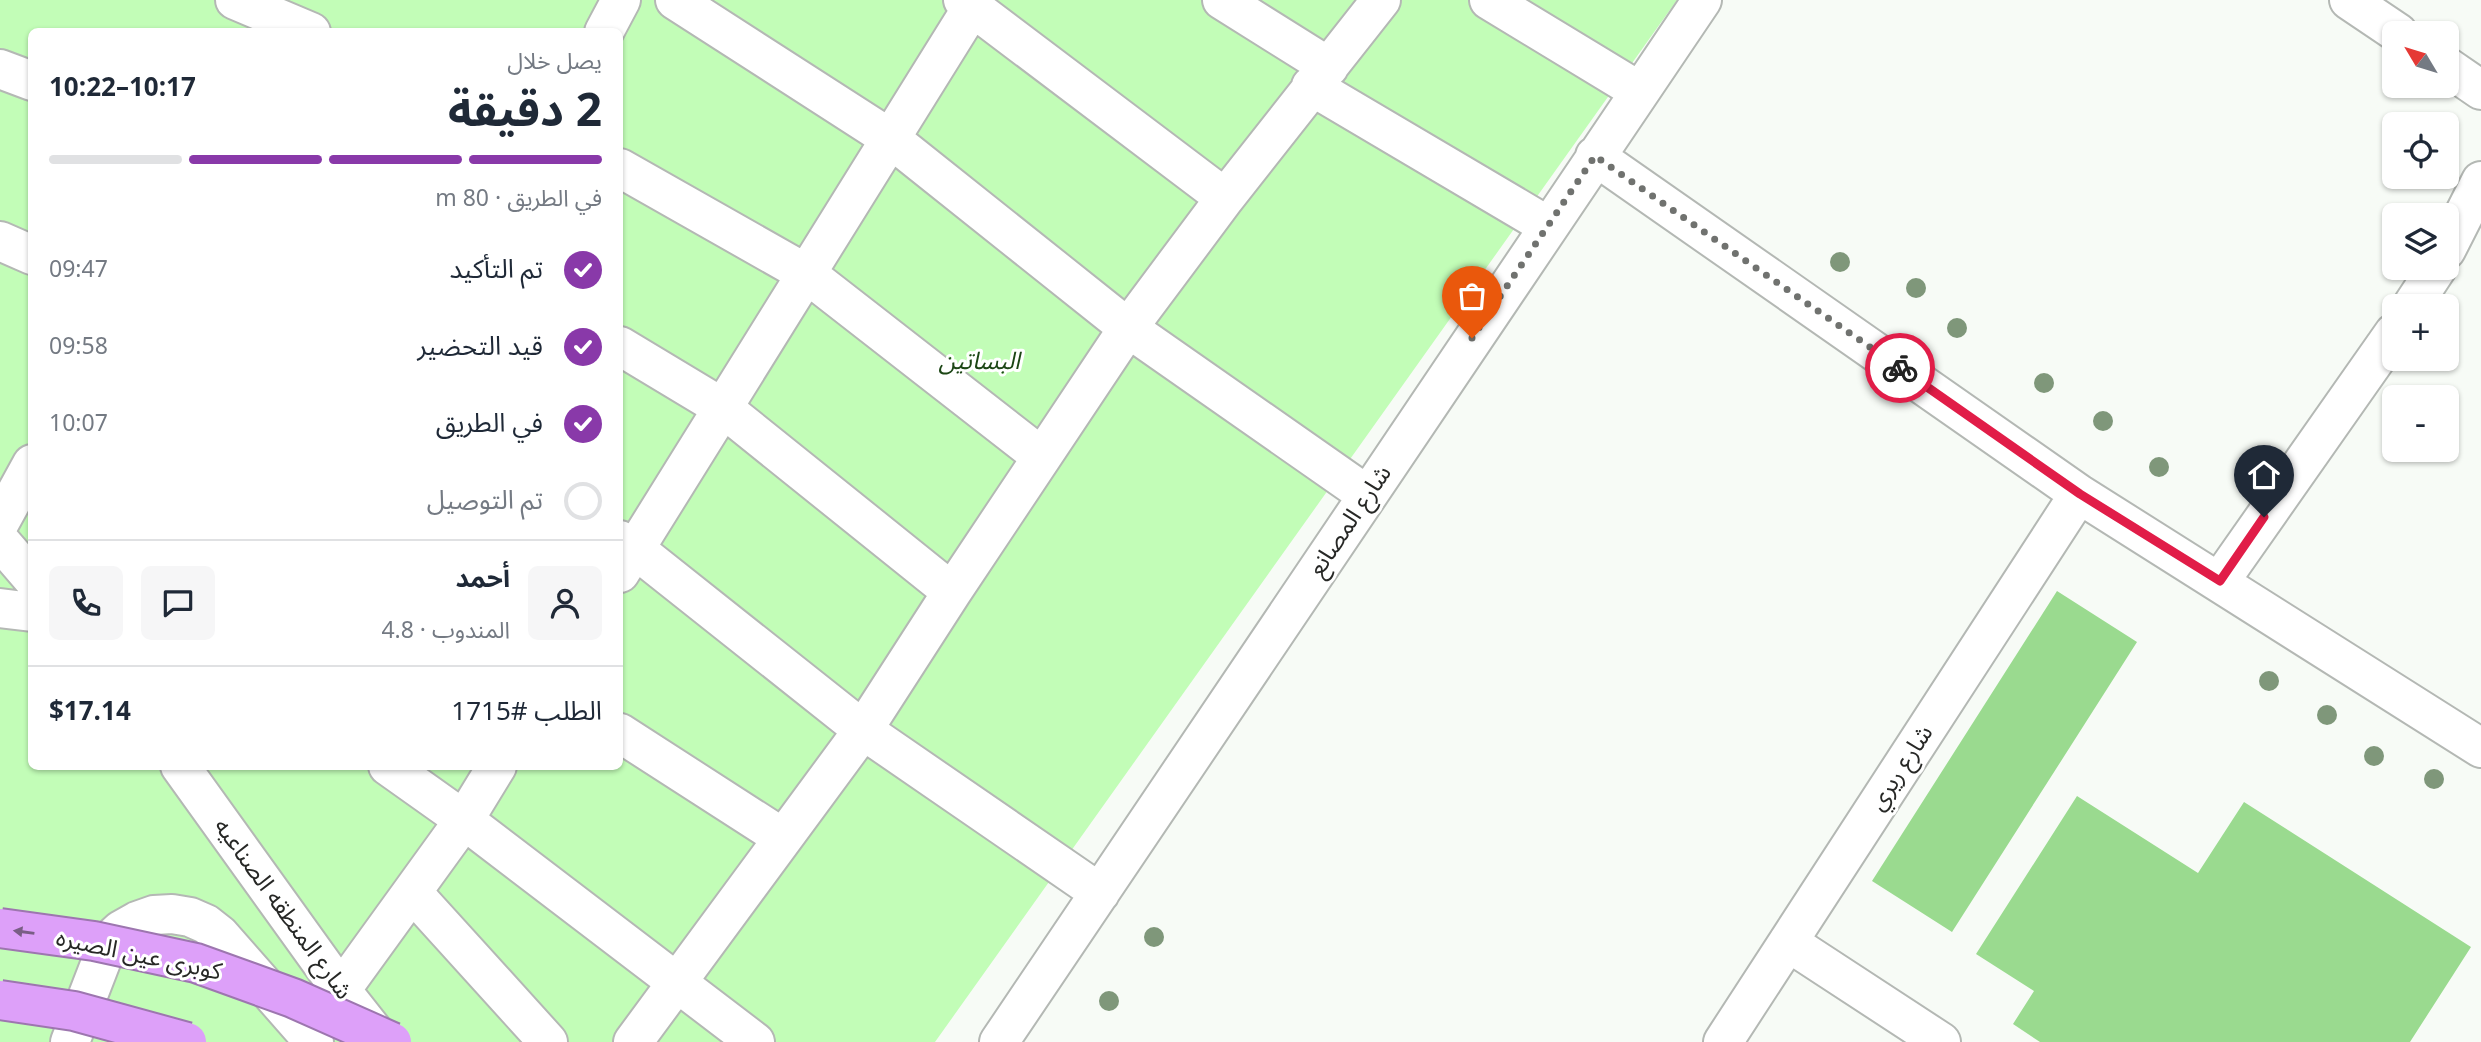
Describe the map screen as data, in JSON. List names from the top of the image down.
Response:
{
  "streets": {
    "highway": ["كوبرى عين الصيره"],
    "street": ["شارع المصانع", "شارع ريري", "شارع المنطقه الصناعيه"]
  },
  "parks": ["البساتين"],
  "north": "top left",
  "page": {
    "map_buttons": ["+", "−"],
    "heading": ["2 دقيقة", "يصل خلال", "10:17–10:22"],
    "panel": [
      "أحمد",
      "المندوب · 4.8",
      "الطلب #1715",
      "$17.14"
    ],
    "bar": "في الطريق · 80 m",
    "list": [
      ["تم التأكيد", "09:47"],
      ["قيد التحضير", "09:58"],
      ["في الطريق", "10:07"],
      "تم التوصيل"
    ]
  }
}
